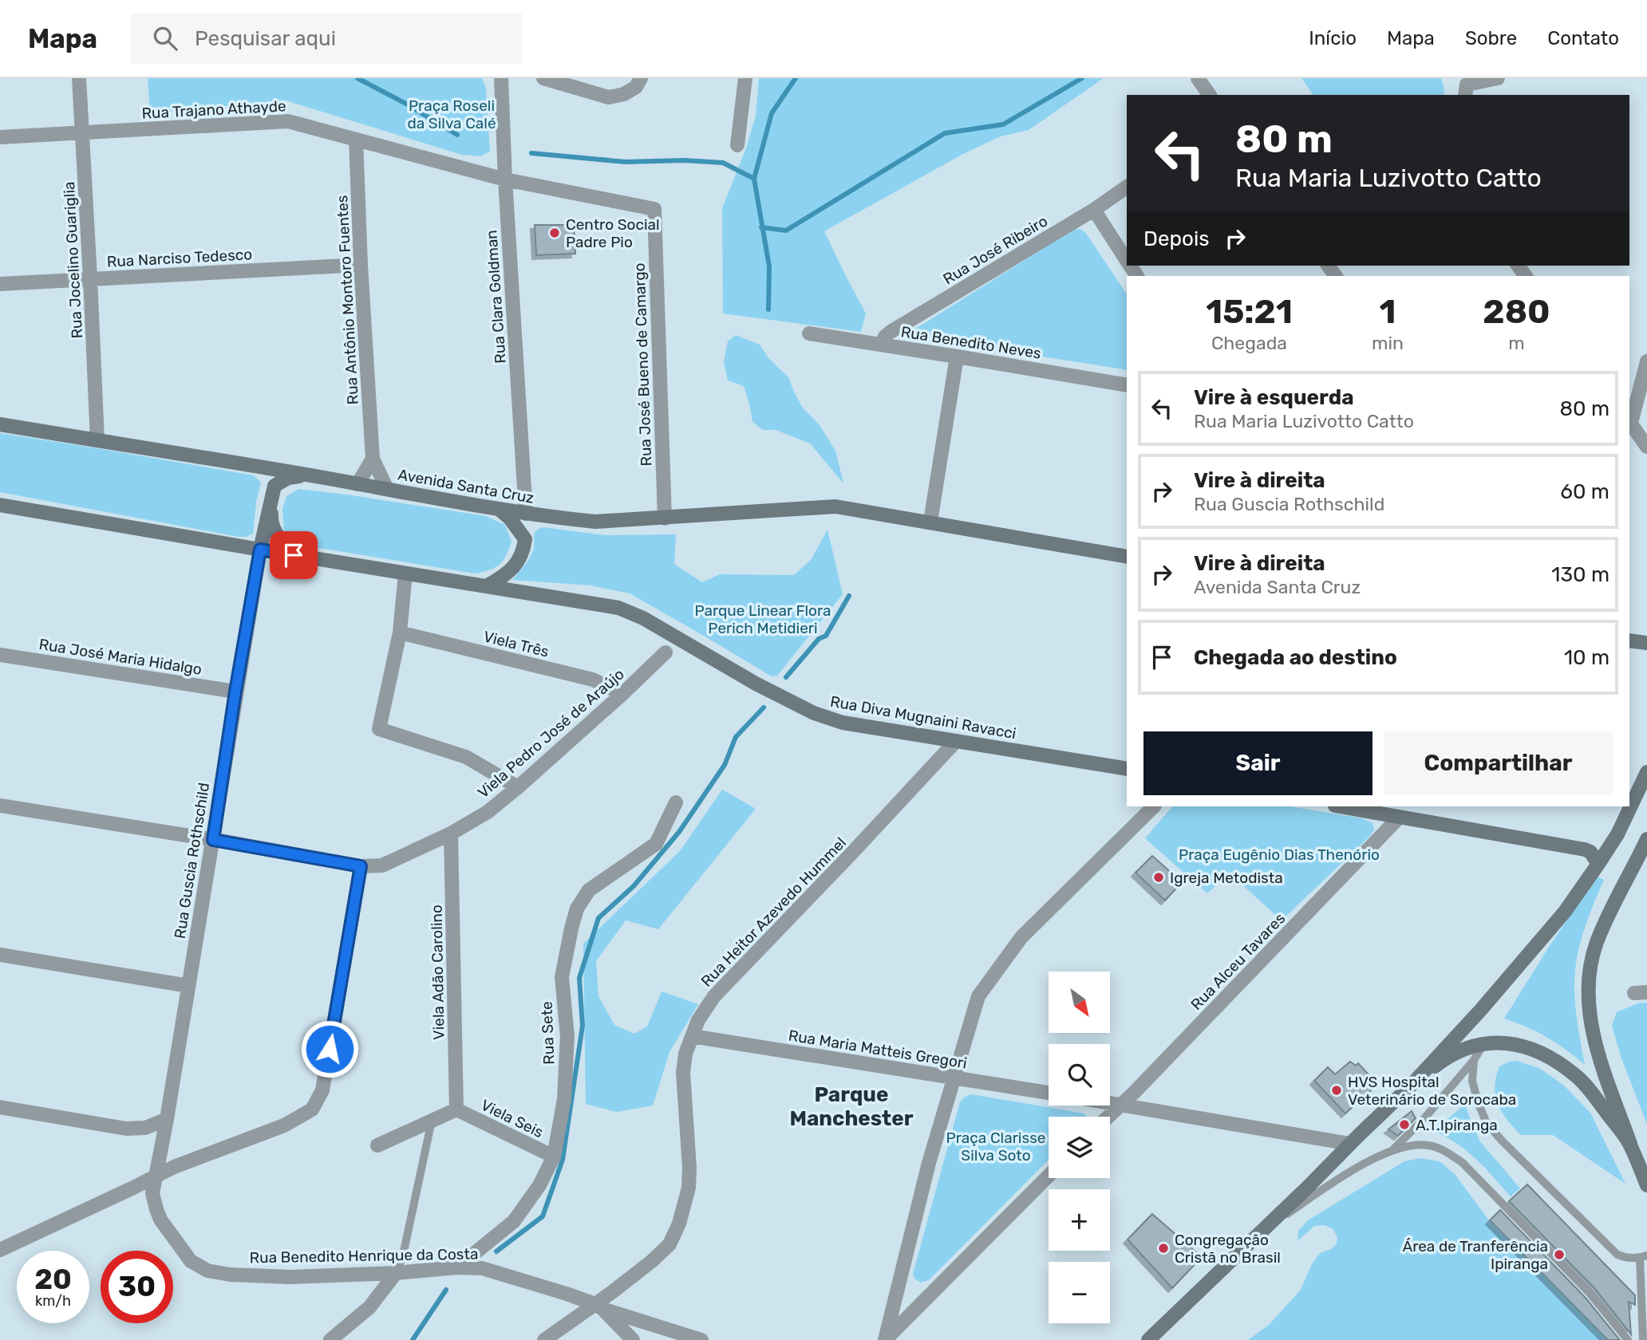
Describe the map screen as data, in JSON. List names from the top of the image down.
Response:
{
  "streets": {
    "main road": ["Avenida Santa Cruz", "Rua Diva Mugnaini Ravacci"],
    "street": [
      "Rua Trajano Athayde",
      "Rua José Ribeiro",
      "Rua Narciso Tedesco",
      "Rua Jocelino Guariglia",
      "Rua Clara Goldman",
      "Rua Antônio Montoro Fuentes",
      "Rua Benedito Neves",
      "Rua José Bueno de Camargo",
      "Viela Três",
      "Rua José Maria Hidalgo",
      "Viela Pedro José de Araújo",
      "Rua Guscia Rothschild",
      "Rua Heitor Azevedo Hummel",
      "Rua Alceu Tavares",
      "Viela Adão Carolino",
      "Rua Sete",
      "Rua Maria Matteis Gregori",
      "Viela Seis",
      "Rua Benedito Henrique da Costa"
    ]
  },
  "crossings": [
    ["Rua Trajano Athayde", "Rua Jocelino Guariglia"],
    ["Rua Trajano Athayde", "Rua Clara Goldman"],
    ["Rua Trajano Athayde", "Rua Antônio Montoro Fuentes"],
    ["Rua Trajano Athayde", "Rua José Bueno de Camargo"],
    ["Rua José Ribeiro", "Rua Benedito Neves"],
    ["Rua Narciso Tedesco", "Rua Jocelino Guariglia"],
    ["Rua Narciso Tedesco", "Rua Antônio Montoro Fuentes"],
    ["Rua Jocelino Guariglia", "Avenida Santa Cruz"],
    ["Rua Clara Goldman", "Avenida Santa Cruz"],
    ["Rua Antônio Montoro Fuentes", "Avenida Santa Cruz"],
    ["Rua José Bueno de Camargo", "Avenida Santa Cruz"],
    ["Viela Três", "Viela Pedro José de Araújo"],
    ["Rua José Maria Hidalgo", "Rua Guscia Rothschild"],
    ["Rua Diva Mugnaini Ravacci", "Rua Heitor Azevedo Hummel"],
    ["Viela Pedro José de Araújo", "Rua Guscia Rothschild"],
    ["Viela Pedro José de Araújo", "Viela Adão Carolino"],
    ["Rua Guscia Rothschild", "Rua Benedito Henrique da Costa"],
    ["Rua Heitor Azevedo Hummel", "Rua Maria Matteis Gregori"],
    ["Rua Heitor Azevedo Hummel", "Rua Benedito Henrique da Costa"],
    ["Viela Adão Carolino", "Viela Seis"],
    ["Rua Sete", "Viela Seis"],
    ["Rua Sete", "Rua Benedito Henrique da Costa"]
  ],
  "districts": ["Parque Manchester"],
  "parks": [
    "Praça Roseli da Silva Calé",
    "Parque Linear Flora Perich Metidieri",
    "Praça Eugênio Dias Thenório",
    "Praça Clarisse Silva Soto"
  ],
  "places": [
    "Centro Social Padre Pio",
    "Igreja Metodista",
    "HVS Hospital Veterinário de Sorocaba",
    "A.T.Ipiranga",
    "Congregação Cristã no Brasil",
    "Área de Tranferência Ipiranga"
  ],
  "north": "bottom right",
  "page": {
    "header": "Mapa",
    "search": "Pesquisar aqui",
    "nav": [
      "Início",
      "Mapa",
      "Sobre",
      "Contato"
    ],
    "turn": ["80 m", "Rua Maria Luzivotto Catto"],
    "then": "Depois",
    "eta": [
      "15:21",
      "Chegada",
      "1",
      "min",
      "280",
      "m"
    ],
    "list": [
      {
        "name": "Vire à esquerda",
        "note": "Rua Maria Luzivotto Catto",
        "value": "80 m"
      },
      {
        "name": "Vire à direita",
        "note": "Rua Guscia Rothschild",
        "value": "60 m"
      },
      {
        "name": "Vire à direita",
        "note": "Avenida Santa Cruz",
        "value": "130 m"
      },
      {
        "name": "Chegada ao destino",
        "value": "10 m"
      }
    ],
    "buttons": ["Sair", "Compartilhar"],
    "map_buttons": ["+", "−"],
    "speed": "20 km/h",
    "limit": "30"
  }
}
